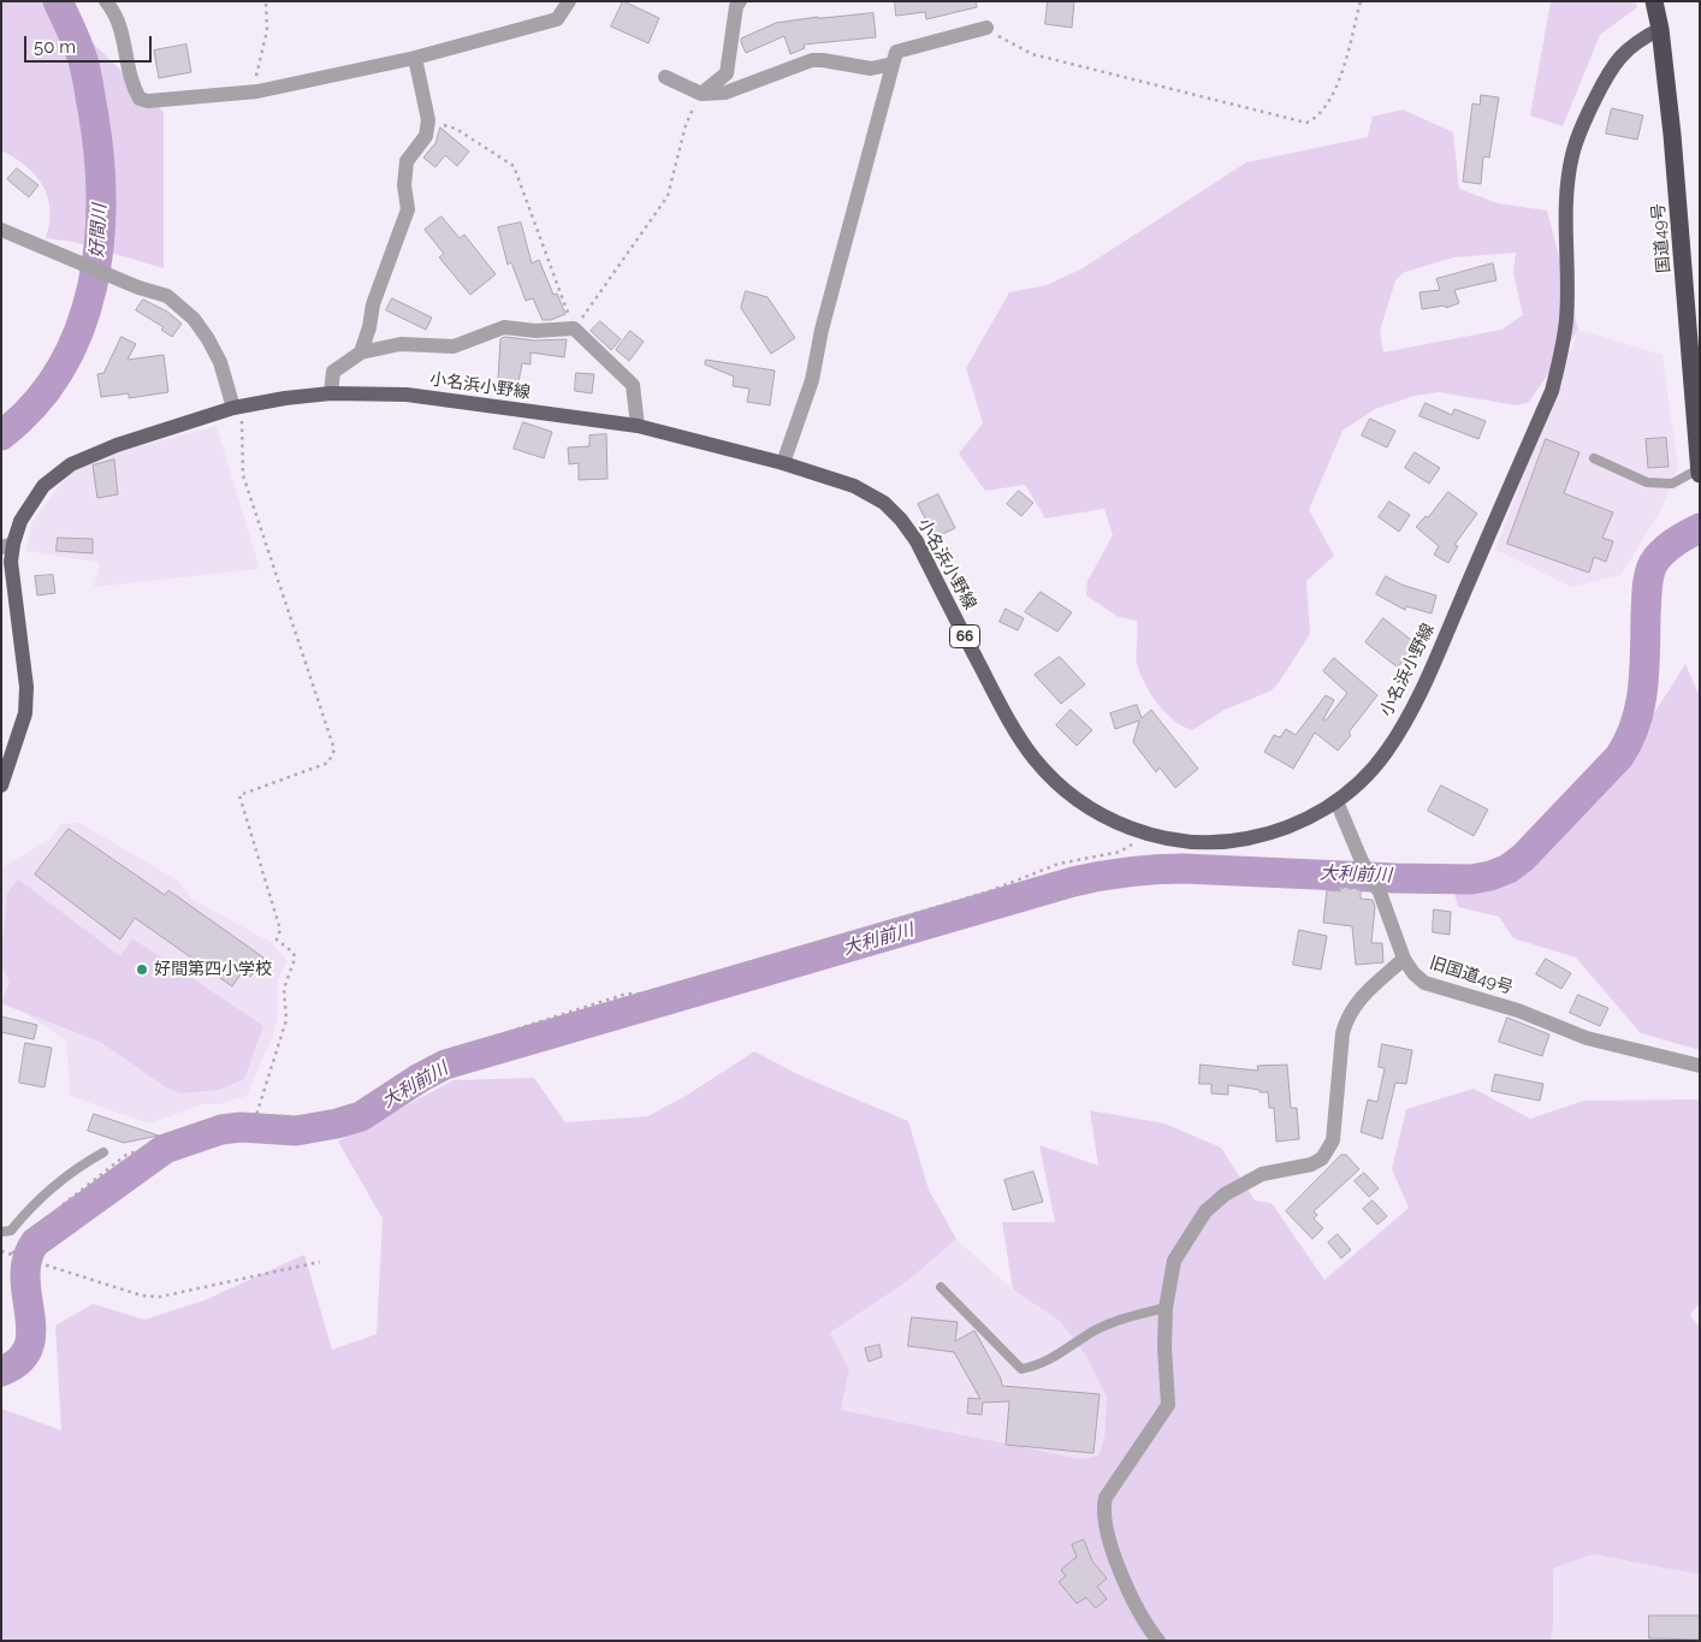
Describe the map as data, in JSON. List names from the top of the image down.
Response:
{
  "streets": {
    "highway": ["国道49号"],
    "main road": ["小名浜小野線", "66"],
    "street": ["旧国道49号"]
  },
  "crossings": [
    ["国道49号", "小名浜小野線"],
    ["小名浜小野線", "旧国道49号"]
  ],
  "water": ["好間川", "大利前川"],
  "places": ["好間第四小学校"],
  "scale_bar": "50 m"
}
